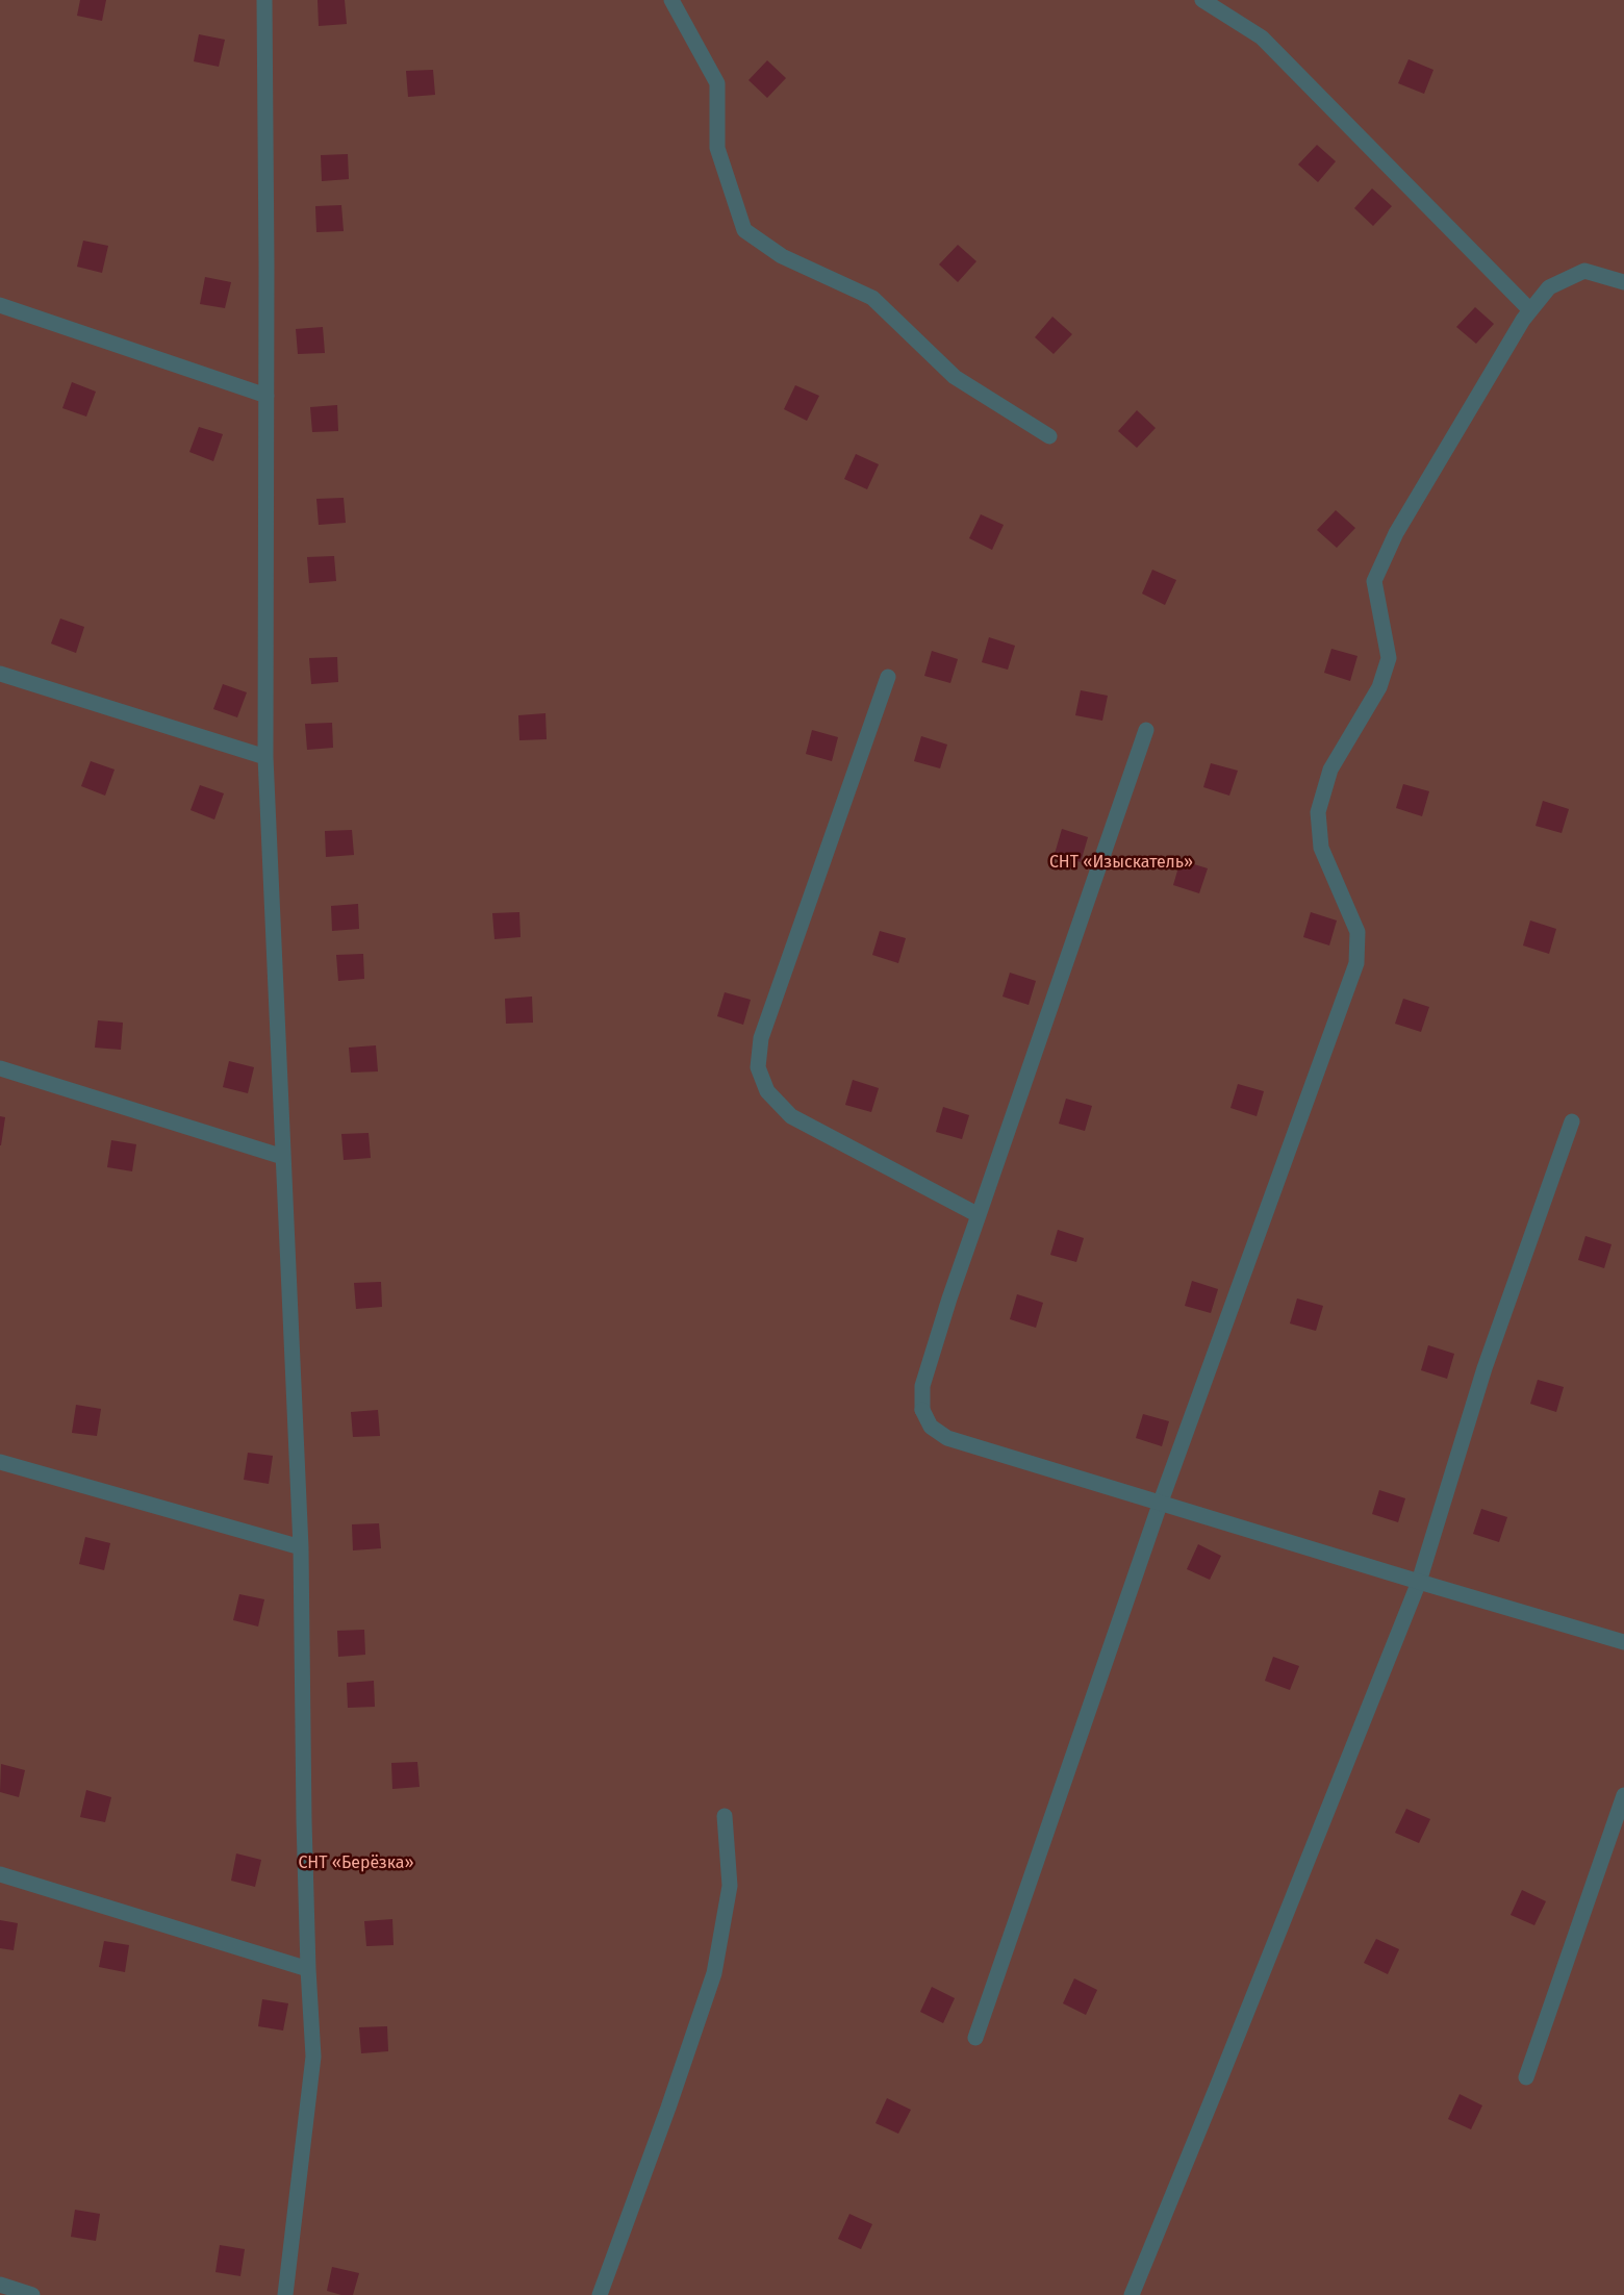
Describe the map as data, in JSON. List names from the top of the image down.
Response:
{
  "parks": ["СНТ «Изыскатель»", "СНТ «Берёзка»"]
}
